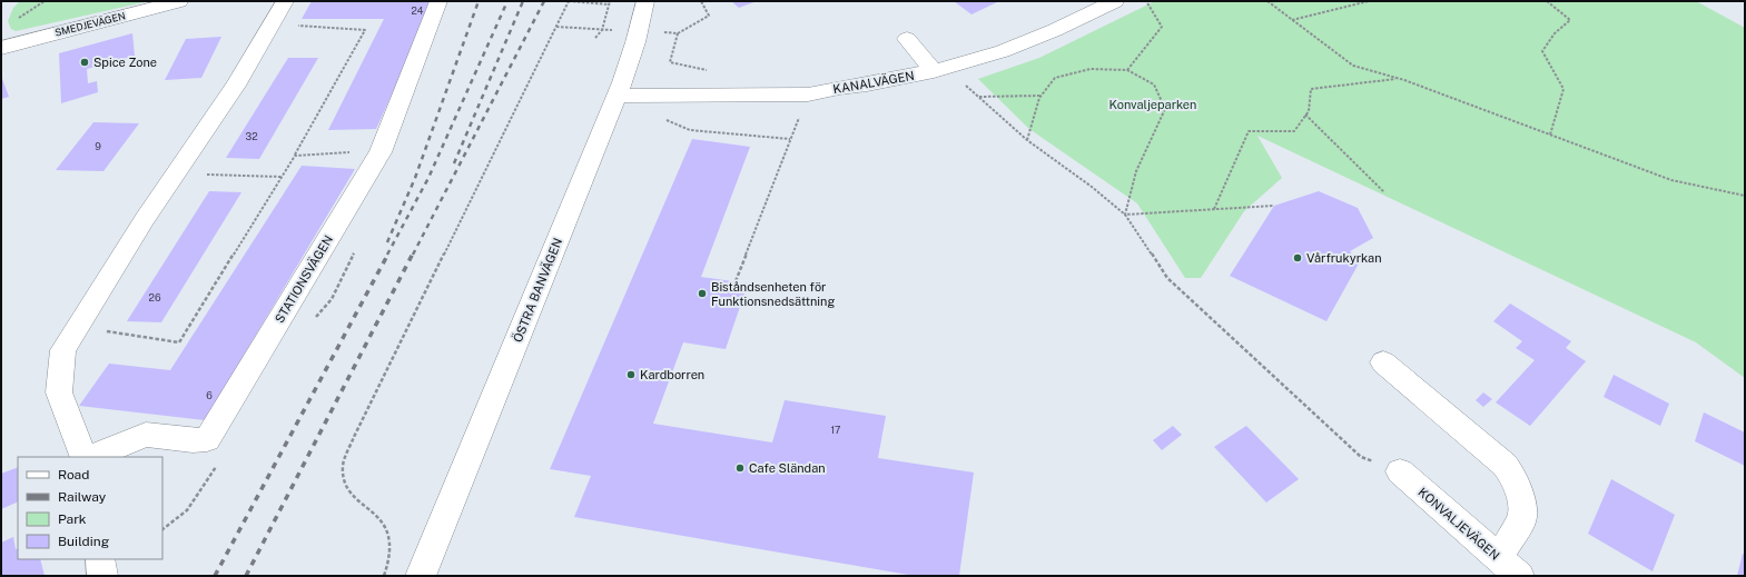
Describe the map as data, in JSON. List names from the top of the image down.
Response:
{
  "streets": {
    "street": [
      "SMEDJEVÄGEN",
      "KANALVÄGEN",
      "STATIONSVÄGEN",
      "ÖSTRA BANVÄGEN",
      "KONVALJEVÄGEN"
    ]
  },
  "crossings": [
    ["KANALVÄGEN", "ÖSTRA BANVÄGEN"]
  ],
  "parks": ["Konvaljeparken"],
  "places": [
    "Spice Zone",
    "Vårfrukyrkan",
    "Biståndsenheten för Funktionsnedsättning",
    "Kardborren",
    "Cafe Sländan"
  ],
  "house_numbers": [
    "24",
    "32",
    "9",
    "26",
    "6",
    "17"
  ],
  "legend": [
    "Road",
    "Railway",
    "Park",
    "Building"
  ]
}
